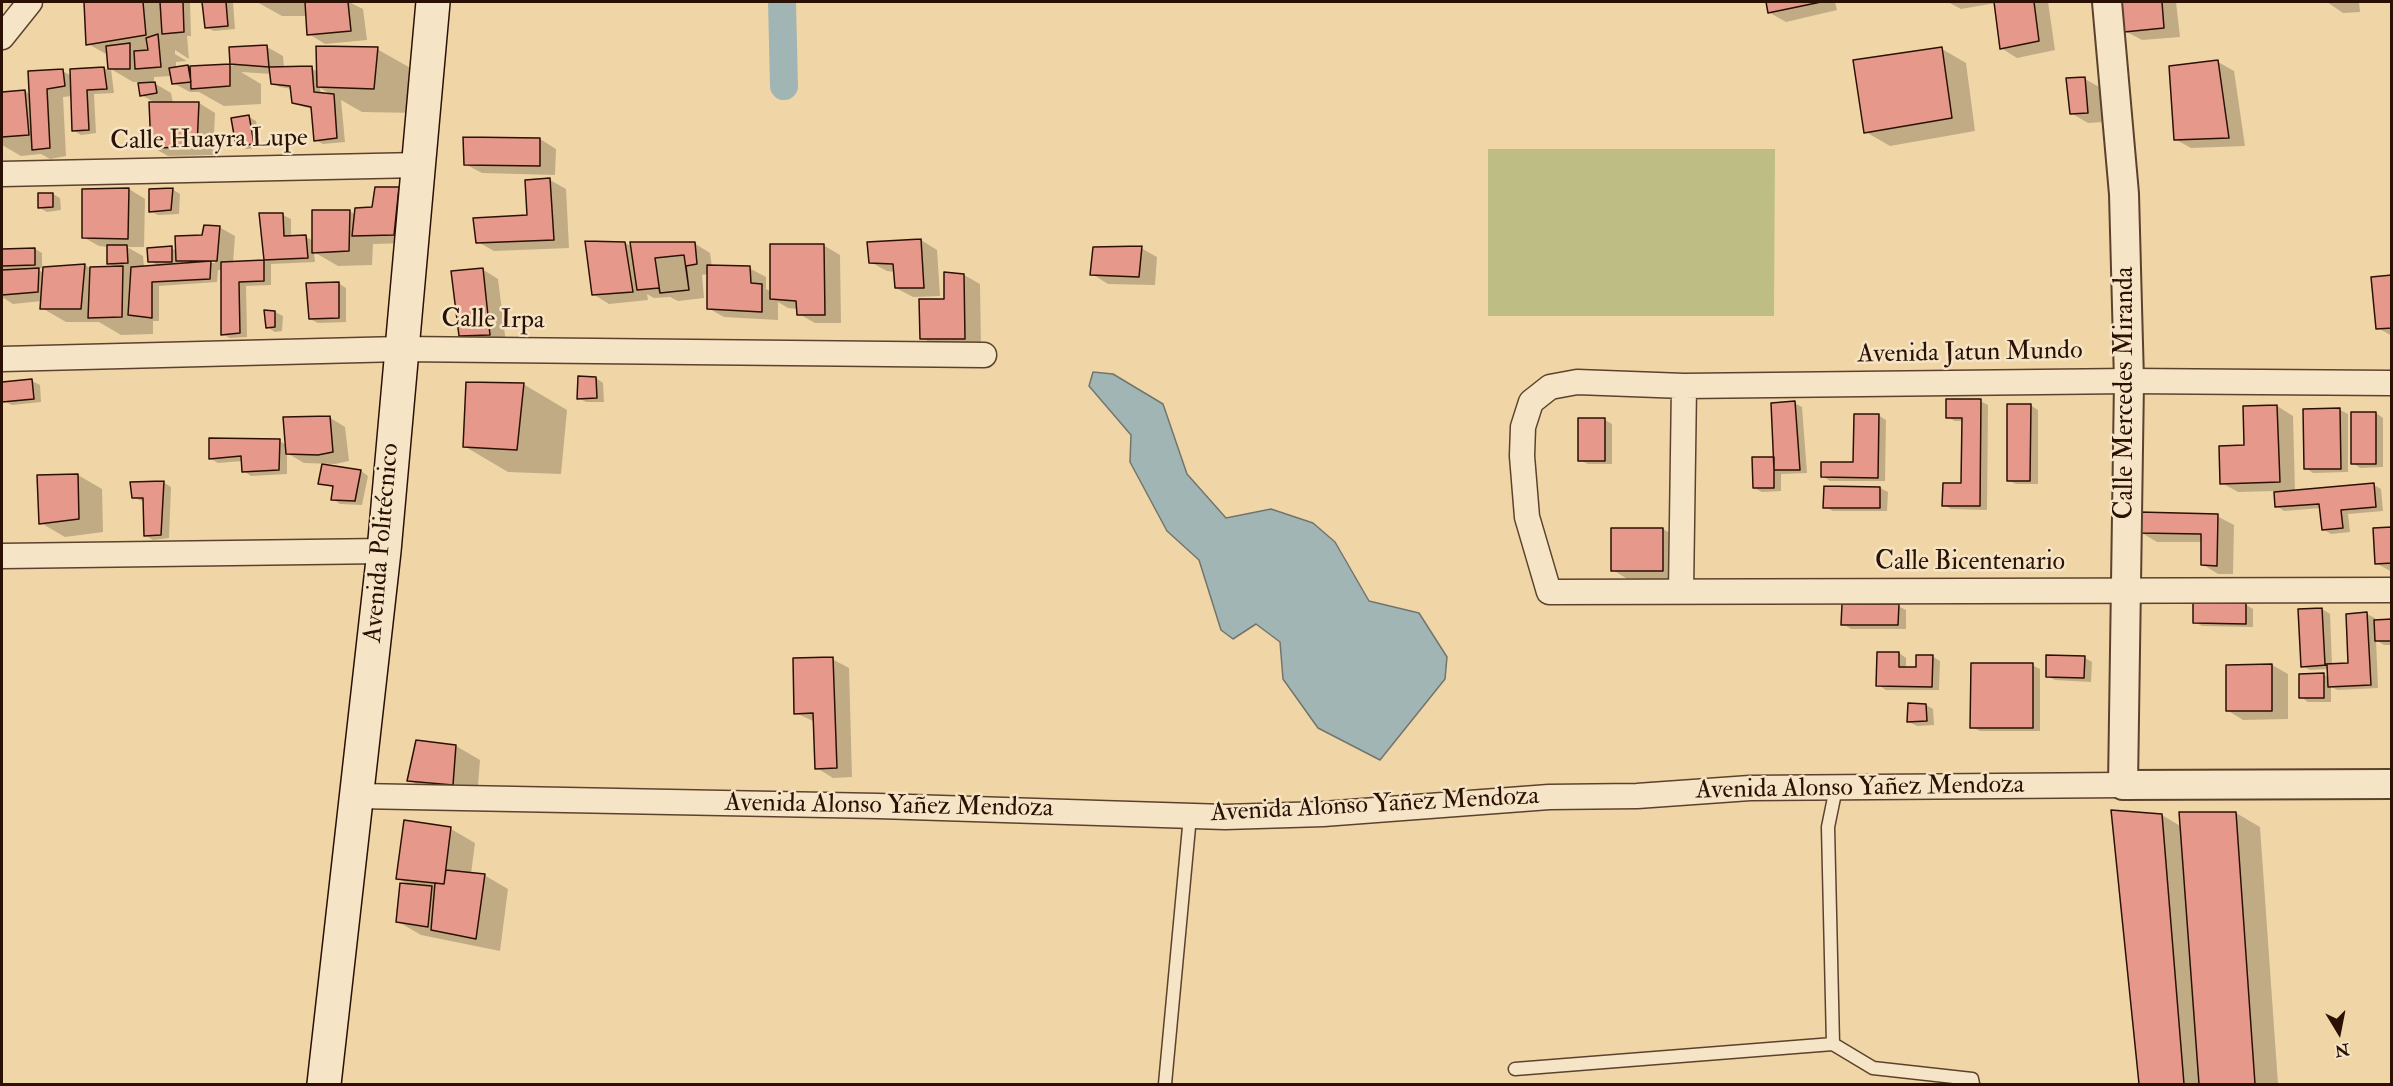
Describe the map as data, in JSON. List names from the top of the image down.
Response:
{
  "streets": {
    "main road": ["Avenida Politécnico"],
    "street": [
      "Calle Huayra Lupe",
      "Calle Irpa",
      "Avenida Jatun Mundo",
      "Calle Mercedes Miranda",
      "Calle Bicentenario",
      "Avenida Alonso Yañez Mendoza"
    ]
  },
  "crossings": [
    ["Calle Huayra Lupe", "Avenida Politécnico"],
    ["Calle Irpa", "Avenida Politécnico"],
    ["Avenida Jatun Mundo", "Calle Mercedes Miranda"],
    ["Avenida Jatun Mundo", "Calle Bicentenario"],
    ["Calle Mercedes Miranda", "Calle Bicentenario"],
    ["Calle Mercedes Miranda", "Avenida Alonso Yañez Mendoza"],
    ["Avenida Politécnico", "Avenida Alonso Yañez Mendoza"]
  ],
  "north": "bottom"
}
